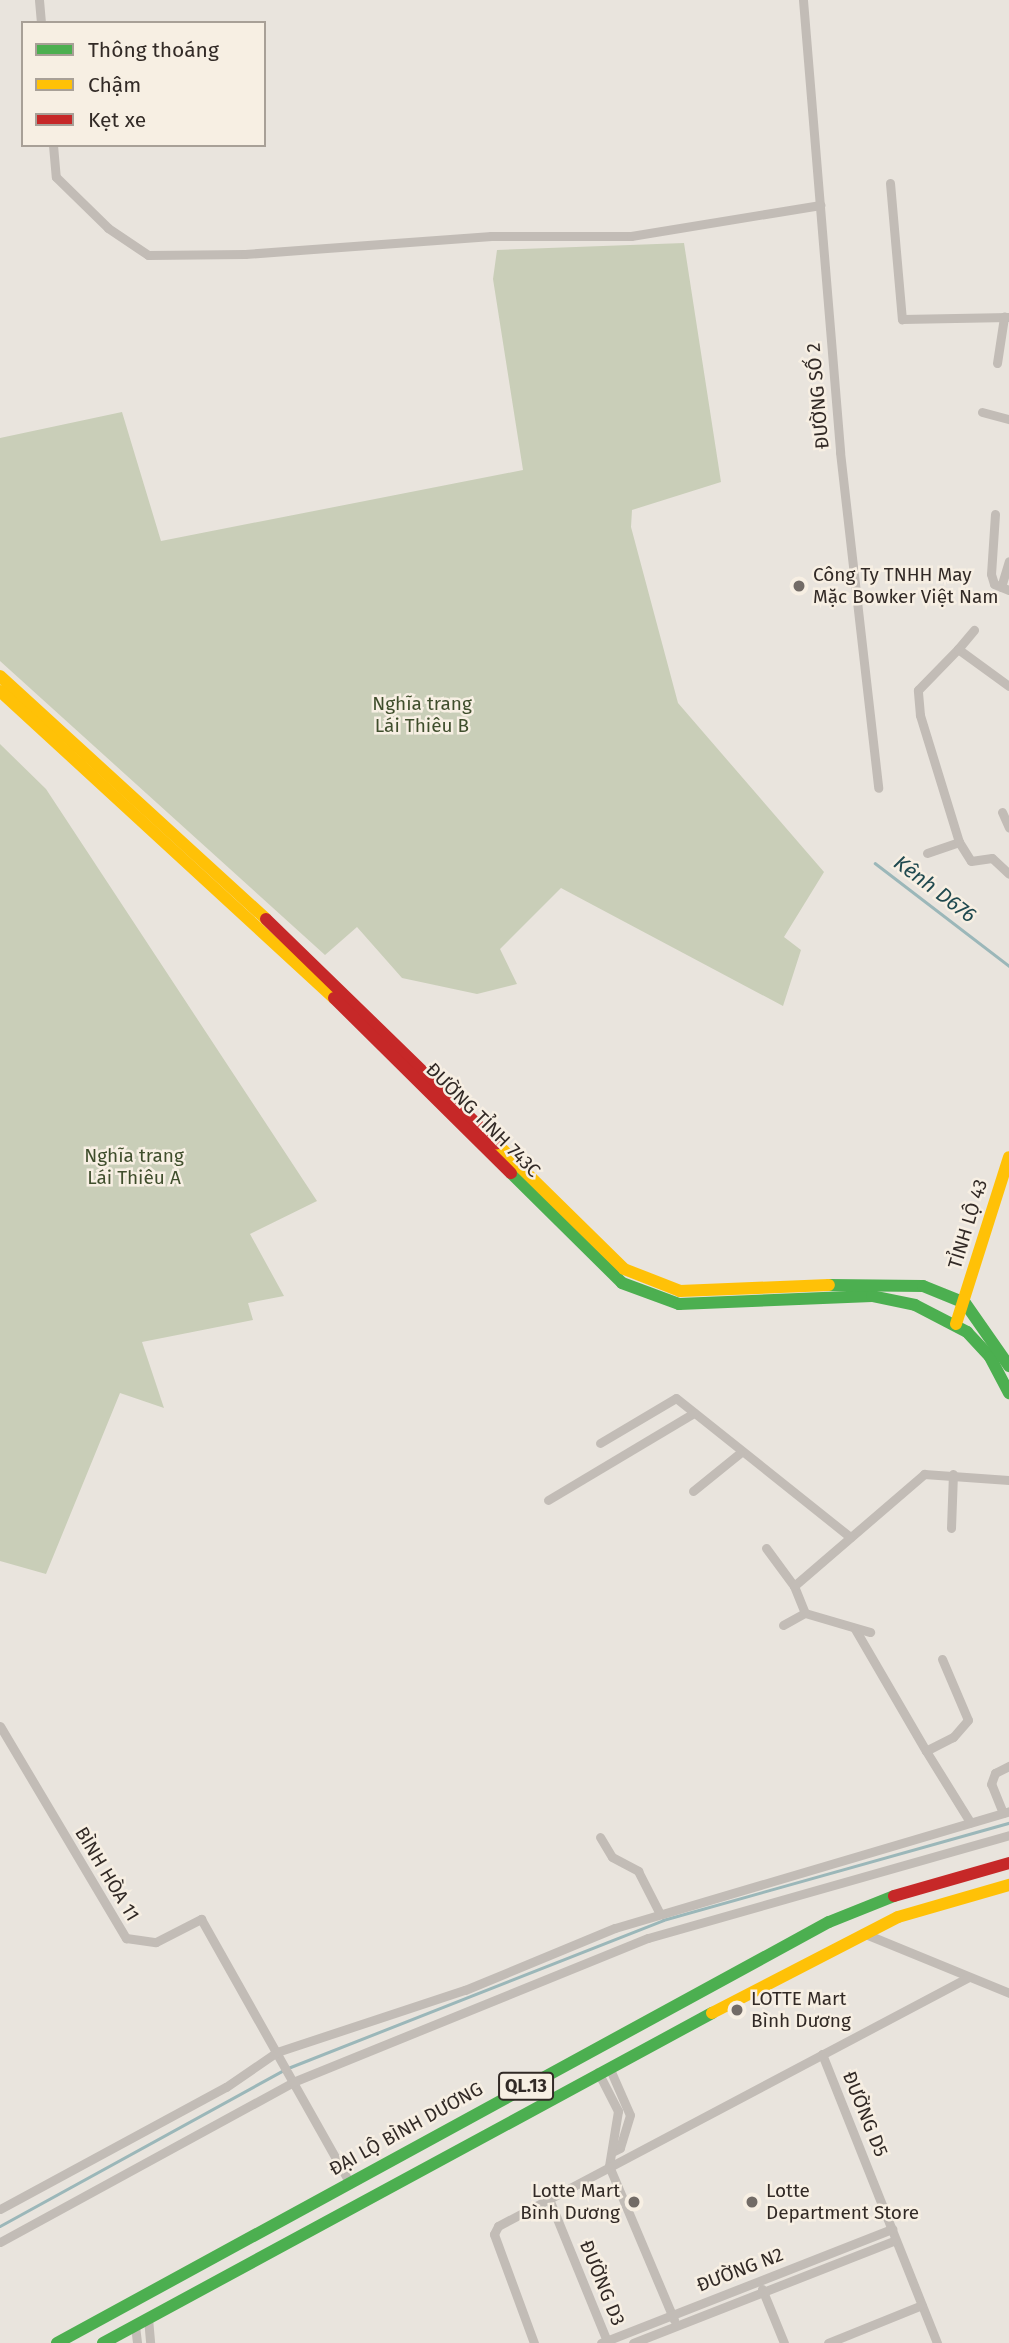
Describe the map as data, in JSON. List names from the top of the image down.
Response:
{
  "streets": {
    "main road": [
      "ĐƯỜNG TỈNH 743C",
      "TỈNH LỘ 43",
      "QL.13",
      "ĐẠI LỘ BÌNH DƯƠNG"
    ],
    "street": [
      "ĐƯỜNG SỐ 2",
      "BÌNH HÒA 11",
      "ĐƯỜNG D5",
      "ĐƯỜNG N2",
      "ĐƯỜNG D3"
    ]
  },
  "crossings": [
    ["ĐƯỜNG TỈNH 743C", "TỈNH LỘ 43"],
    ["ĐƯỜNG D5", "ĐƯỜNG N2"],
    ["ĐƯỜNG N2", "ĐƯỜNG D3"]
  ],
  "water": ["Kênh D676"],
  "parks": ["Nghĩa trang Lái Thiêu B", "Nghĩa trang Lái Thiêu A"],
  "places": [
    "Công Ty TNHH May Mặc Bowker Việt Nam",
    "LOTTE Mart Bình Dương",
    "Lotte Mart Bình Dương",
    "Lotte Department Store"
  ],
  "legend": ["Thông thoáng", "Chậm", "Kẹt xe"]
}
